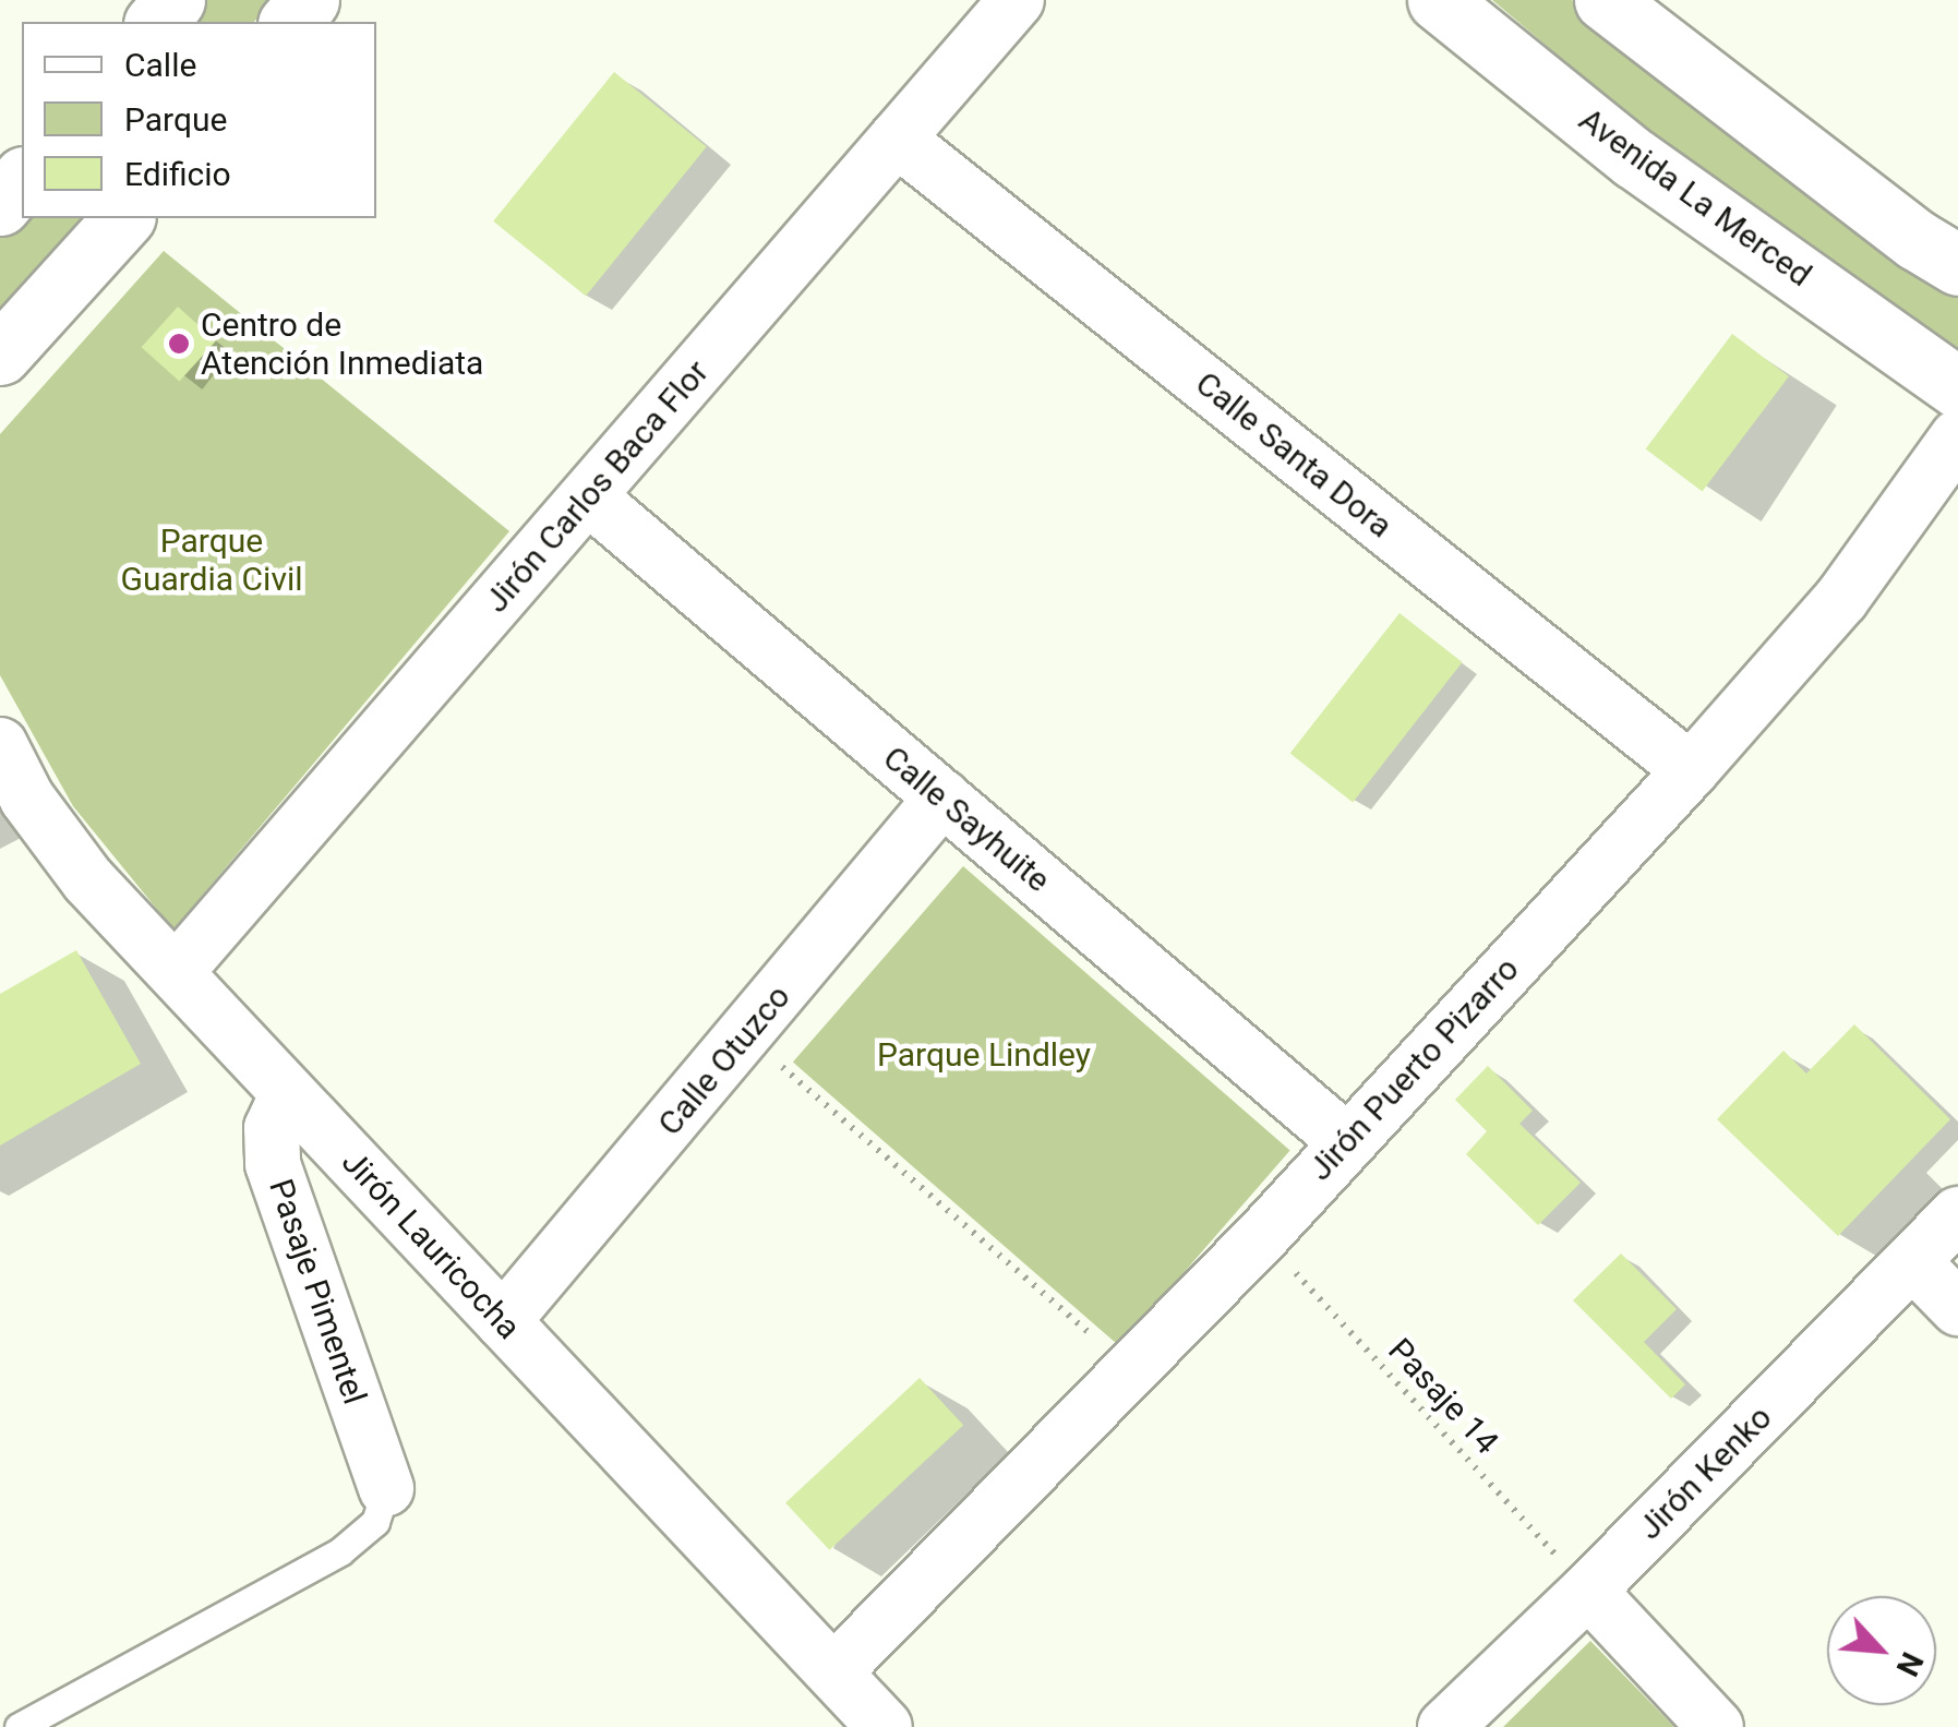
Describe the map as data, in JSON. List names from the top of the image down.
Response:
{
  "streets": {
    "main road": ["Avenida La Merced"],
    "street": [
      "Calle Santa Dora",
      "Jirón Carlos Baca Flor",
      "Calle Sayhuite",
      "Calle Otuzco",
      "Jirón Puerto Pizarro",
      "Jirón Lauricocha",
      "Pasaje Pimentel",
      "Jirón Kenko"
    ],
    "path": ["Pasaje 14"]
  },
  "crossings": [
    ["Calle Santa Dora", "Jirón Carlos Baca Flor"],
    ["Calle Santa Dora", "Jirón Puerto Pizarro"],
    ["Jirón Carlos Baca Flor", "Calle Sayhuite"],
    ["Jirón Carlos Baca Flor", "Jirón Lauricocha"],
    ["Calle Sayhuite", "Calle Otuzco"],
    ["Calle Sayhuite", "Jirón Puerto Pizarro"],
    ["Calle Otuzco", "Jirón Lauricocha"],
    ["Jirón Puerto Pizarro", "Jirón Lauricocha"],
    ["Jirón Puerto Pizarro", "Pasaje 14"],
    ["Jirón Lauricocha", "Pasaje Pimentel"],
    ["Pasaje 14", "Jirón Kenko"]
  ],
  "parks": ["Parque Guardia Civil", "Parque Lindley"],
  "places": ["Centro de Atención Inmediata"],
  "legend": ["Calle", "Parque", "Edificio"],
  "north": "bottom right"
}
